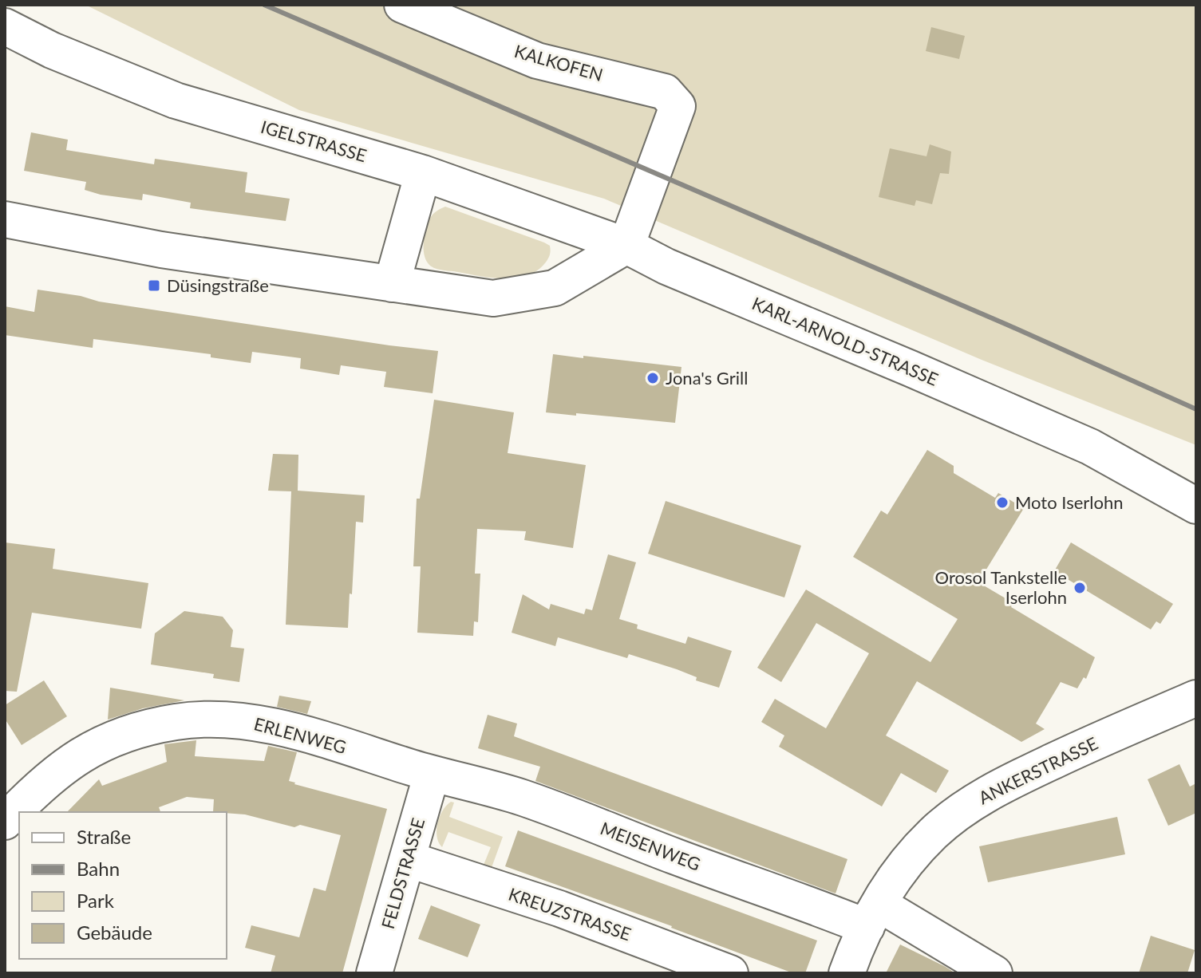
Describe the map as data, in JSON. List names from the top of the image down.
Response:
{
  "streets": {
    "street": [
      "KALKOFEN",
      "IGELSTRASSE",
      "KARL-ARNOLD-STRASSE",
      "ERLENWEG",
      "ANKERSTRASSE",
      "MEISENWEG",
      "FELDSTRASSE",
      "KREUZSTRASSE"
    ]
  },
  "crossings": [
    ["KALKOFEN", "IGELSTRASSE"],
    ["KALKOFEN", "KARL-ARNOLD-STRASSE"],
    ["IGELSTRASSE", "KARL-ARNOLD-STRASSE"],
    ["ERLENWEG", "MEISENWEG"],
    ["ERLENWEG", "FELDSTRASSE"],
    ["ANKERSTRASSE", "MEISENWEG"],
    ["MEISENWEG", "FELDSTRASSE"],
    ["FELDSTRASSE", "KREUZSTRASSE"]
  ],
  "places": {
    "transit": ["Düsingstraße"],
    "other": ["Jona's Grill", "Moto Iserlohn", "Orosol Tankstelle Iserlohn"]
  },
  "legend": [
    "Straße",
    "Bahn",
    "Park",
    "Gebäude"
  ]
}
